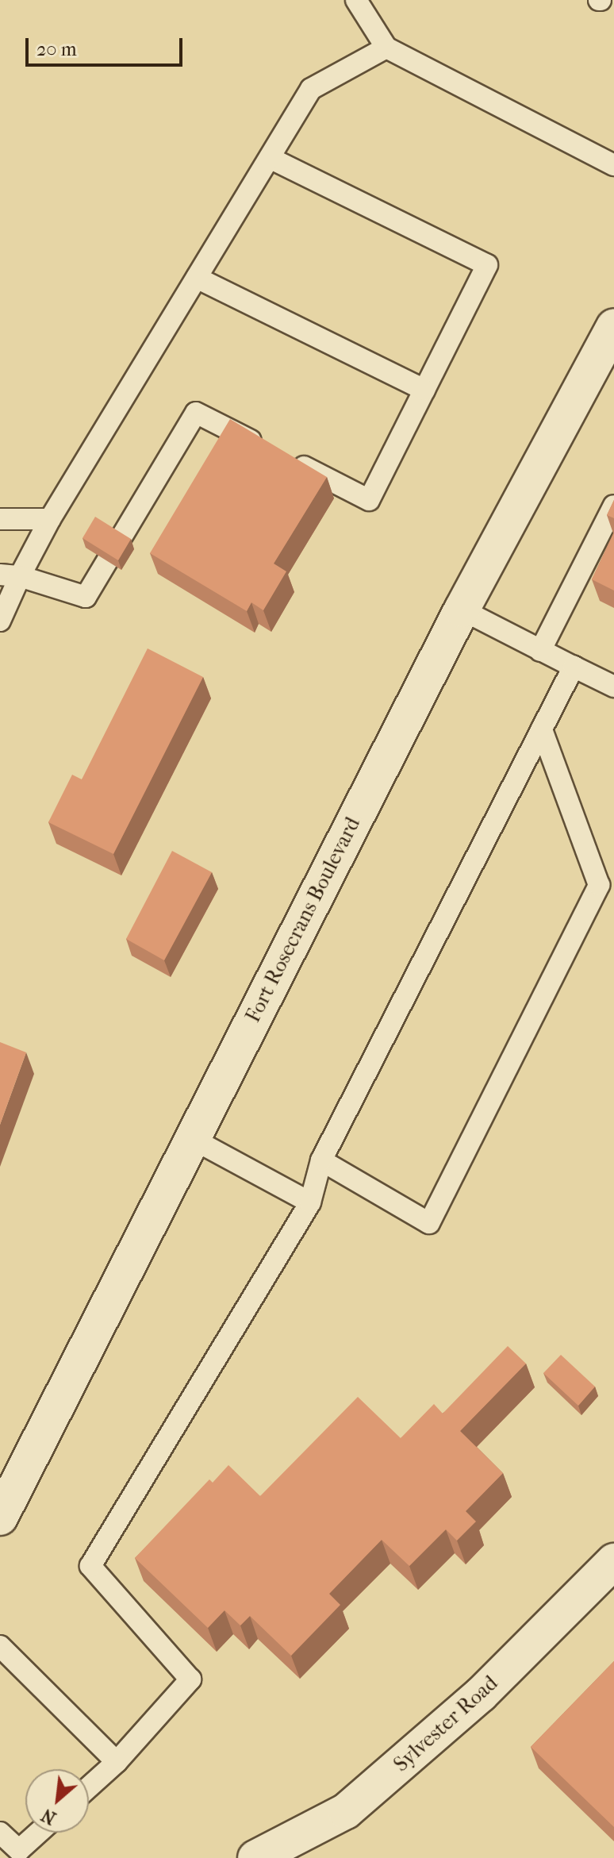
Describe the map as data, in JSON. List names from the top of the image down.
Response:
{
  "streets": {
    "street": ["Fort Rosecrans Boulevard", "Sylvester Road"]
  },
  "scale_bar": "20 m",
  "north": "bottom left"
}
